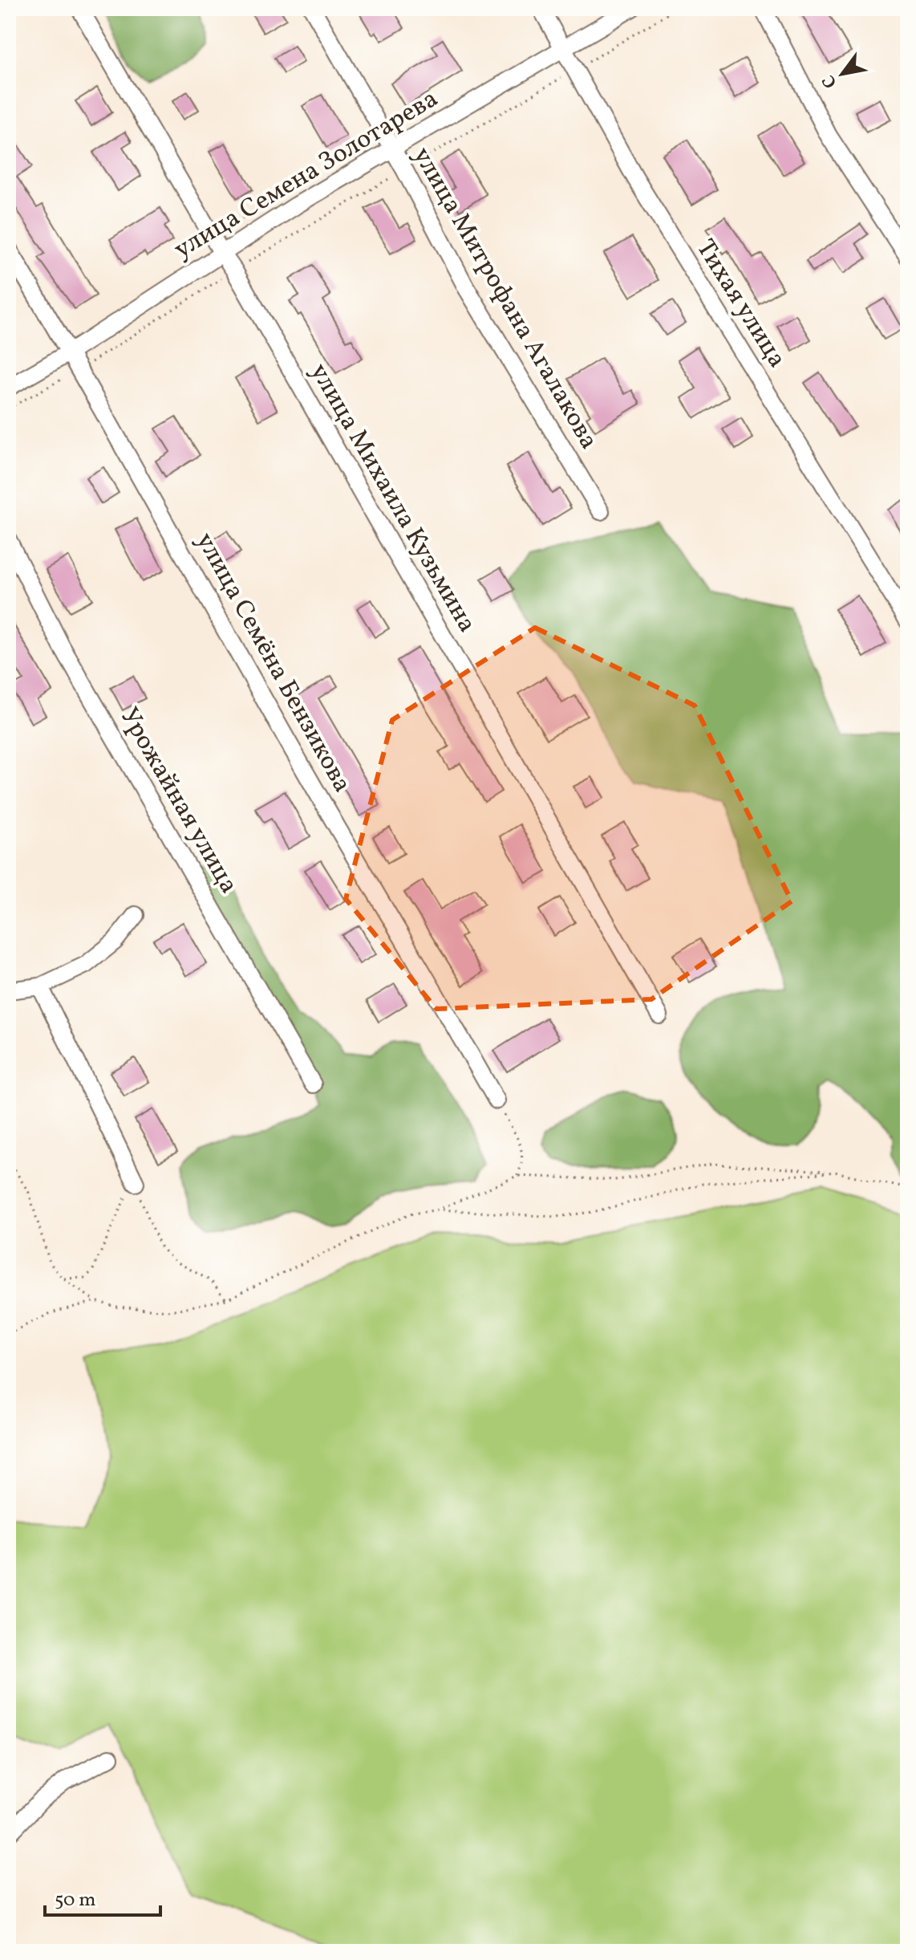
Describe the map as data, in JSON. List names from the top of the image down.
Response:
{
  "streets": {
    "street": [
      "улица Семена Золотарева",
      "улица Митрофана Агалакова",
      "Тихая улица",
      "улица Михаила Кузьмина",
      "улица Семёна Бензикова",
      "Урожайная улица"
    ]
  },
  "crossings": [
    ["улица Семена Золотарева", "улица Митрофана Агалакова"],
    ["улица Семена Золотарева", "Тихая улица"],
    ["улица Семена Золотарева", "улица Михаила Кузьмина"],
    ["улица Семена Золотарева", "улица Семёна Бензикова"]
  ],
  "scale_bar": "50 m",
  "north": "bottom left"
}
